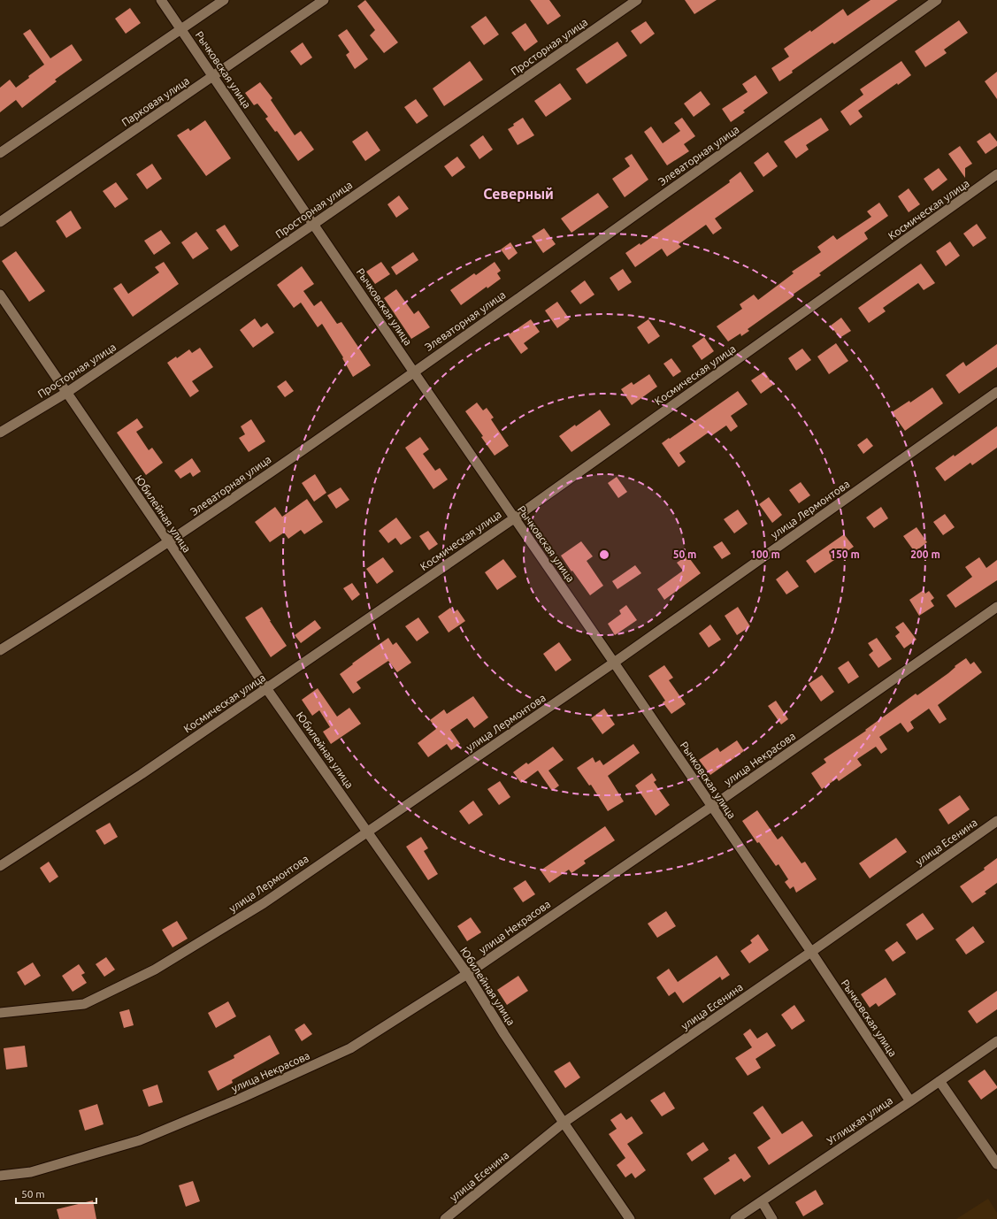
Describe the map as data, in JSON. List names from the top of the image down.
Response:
{
  "streets": {
    "street": [
      "Просторная улица",
      "Рычковская улица",
      "Парковая улица",
      "Элеваторная улица",
      "Космическая улица",
      "улица Лермонтова",
      "Юбилейная улица",
      "улица Некрасова",
      "улица Есенина",
      "Углицкая улица"
    ]
  },
  "crossings": [
    ["Просторная улица", "Рычковская улица"],
    ["Просторная улица", "Юбилейная улица"],
    ["Рычковская улица", "Парковая улица"],
    ["Рычковская улица", "Элеваторная улица"],
    ["Рычковская улица", "Космическая улица"],
    ["Рычковская улица", "улица Лермонтова"],
    ["Рычковская улица", "улица Некрасова"],
    ["Рычковская улица", "улица Есенина"],
    ["Рычковская улица", "Углицкая улица"],
    ["Элеваторная улица", "Юбилейная улица"],
    ["Космическая улица", "Юбилейная улица"],
    ["улица Лермонтова", "Юбилейная улица"],
    ["Юбилейная улица", "улица Некрасова"],
    ["Юбилейная улица", "улица Есенина"]
  ],
  "districts": ["Северный"],
  "scale_bar": "50 m",
  "rings": [
    "50 m",
    "100 m",
    "150 m",
    "200 m"
  ]
}
